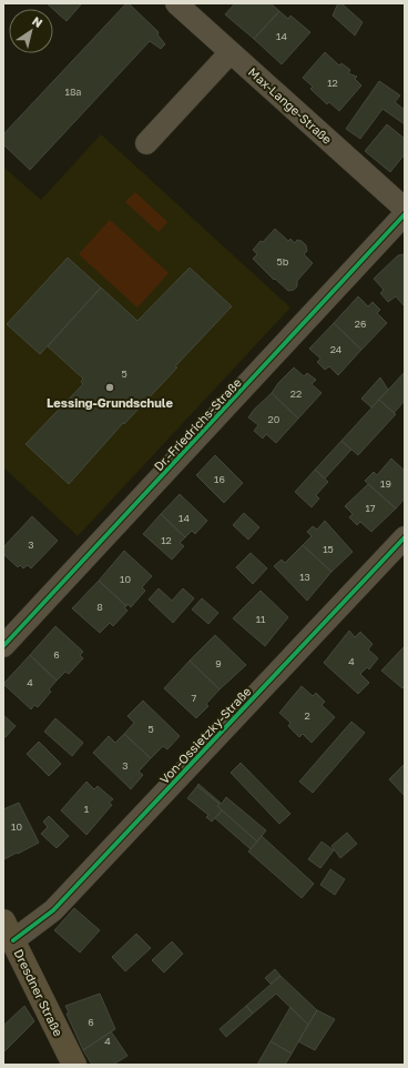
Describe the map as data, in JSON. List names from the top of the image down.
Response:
{
  "streets": {
    "main road": ["Dresdner Straße"],
    "street": ["Max-Lange-Straße", "Dr.-Friedrichs-Straße", "Von-Ossietzky-Straße"]
  },
  "crossings": [
    ["Von-Ossietzky-Straße", "Dresdner Straße"]
  ],
  "places": ["Lessing-Grundschule"],
  "house_numbers": [
    "14",
    "12",
    "18a",
    "5b",
    "26",
    "24",
    "5",
    "22",
    "20",
    "16",
    "19",
    "17",
    "14",
    "12",
    "3",
    "15",
    "13",
    "10",
    "8",
    "11",
    "6",
    "4",
    "9",
    "4",
    "7",
    "2",
    "5",
    "3",
    "1",
    "10",
    "6",
    "4"
  ],
  "north": "top right"
}
